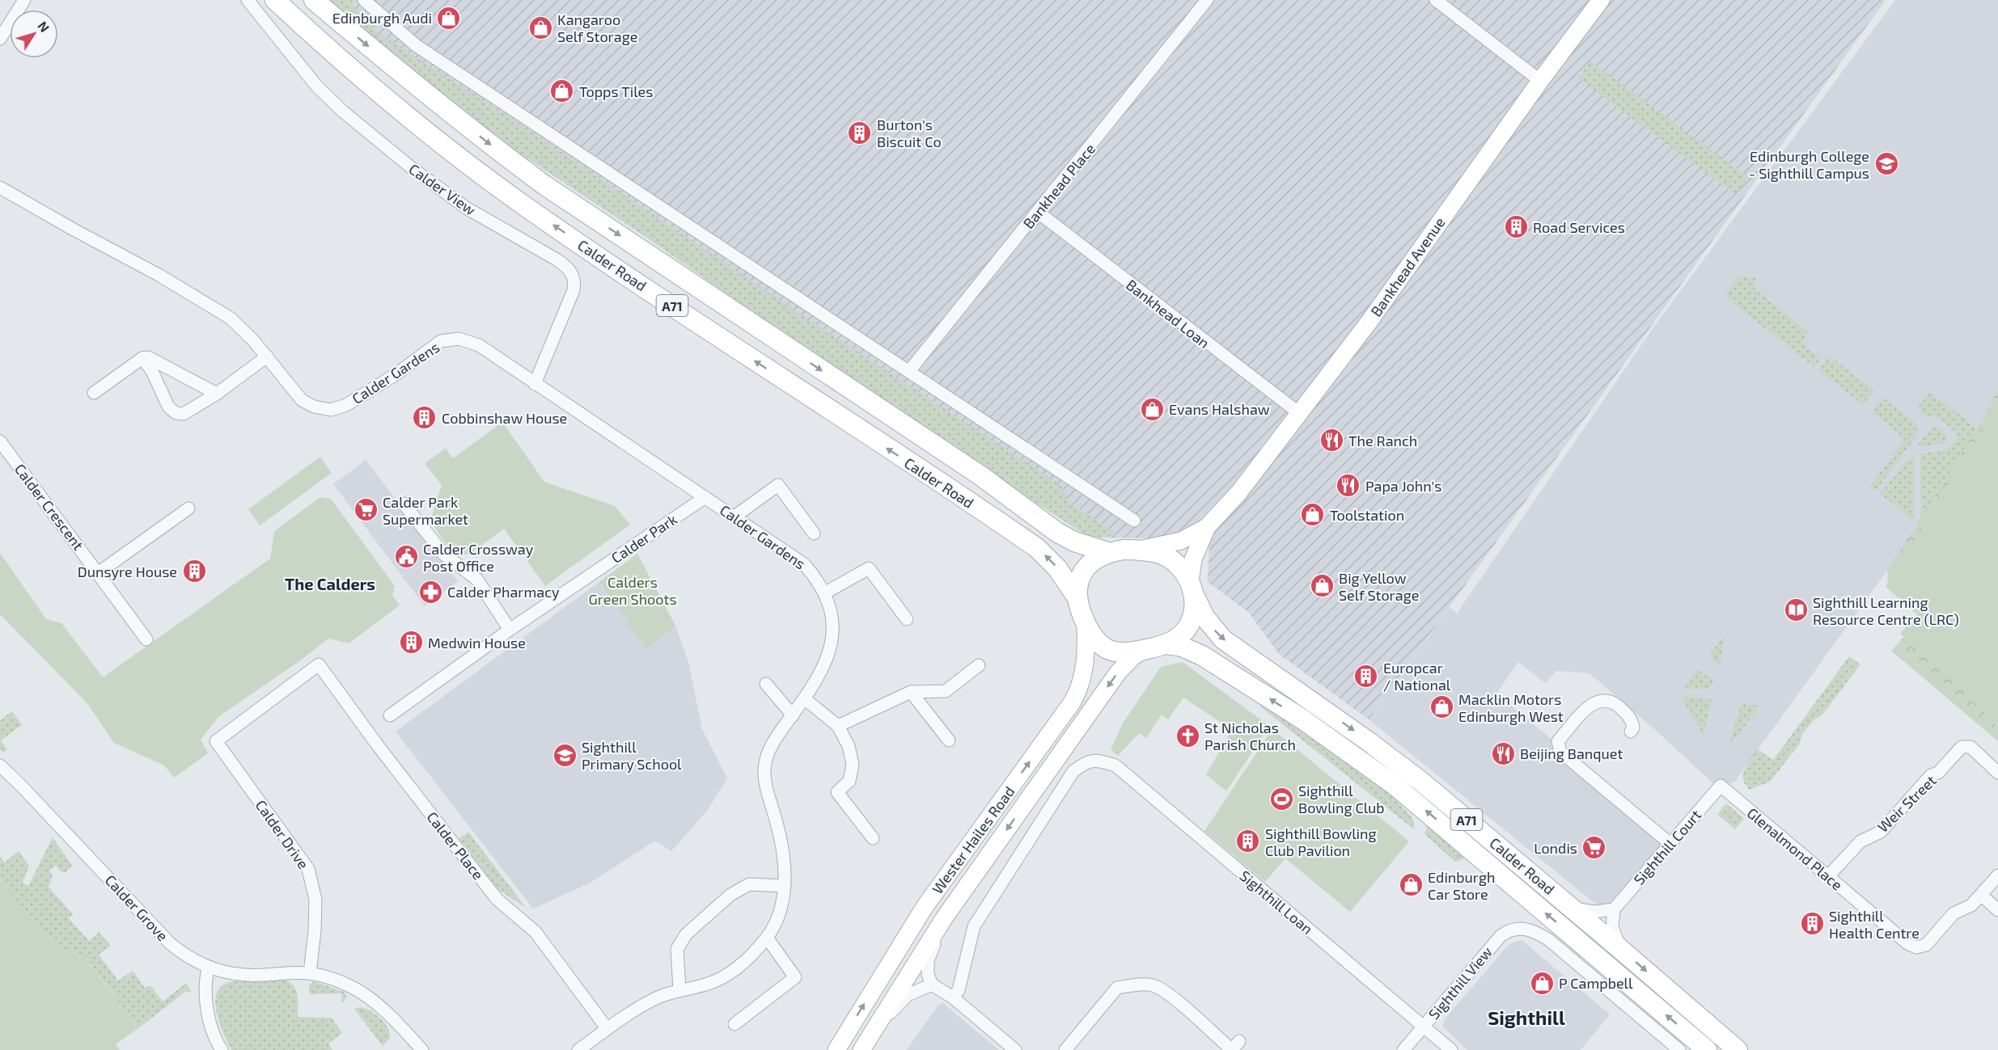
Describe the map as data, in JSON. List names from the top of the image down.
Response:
{
  "streets": {
    "main road": [
      "Calder Road",
      "Bankhead Avenue",
      "A71",
      "Wester Hailes Road"
    ],
    "street": [
      "Bankhead Place",
      "Calder View",
      "Bankhead Loan",
      "Calder Gardens",
      "Calder Crescent",
      "Calder Park",
      "Weir Street",
      "Calder Drive",
      "Calder Place",
      "Sighthill Court",
      "Glenalmond Place",
      "Sighthill Loan",
      "Calder Grove",
      "Sighthill View"
    ]
  },
  "crossings": [
    ["Bankhead Place", "Bankhead Loan"],
    ["Calder View", "Calder Gardens"],
    ["Calder Road", "Bankhead Avenue"],
    ["Calder Road", "A71"],
    ["Calder Road", "Wester Hailes Road"],
    ["Bankhead Avenue", "A71"],
    ["Bankhead Avenue", "Bankhead Loan"],
    ["Bankhead Avenue", "Wester Hailes Road"],
    ["A71", "Wester Hailes Road"],
    ["Calder Gardens", "Calder Park"],
    ["Calder Gardens", "Calder Place"],
    ["Weir Street", "Glenalmond Place"],
    ["Calder Drive", "Calder Place"],
    ["Calder Drive", "Calder Grove"],
    ["Sighthill Court", "Glenalmond Place"],
    ["Sighthill Loan", "Sighthill View"]
  ],
  "districts": ["The Calders", "Sighthill"],
  "parks": ["Calders Green Shoots"],
  "places": {
    "shop": [
      "Edinburgh Audi",
      "Kangaroo Self Storage",
      "Topps Tiles",
      "Evans Halshaw",
      "Toolstation",
      "Big Yellow Self Storage",
      "Macklin Motors Edinburgh West",
      "Edinburgh Car Store",
      "P Campbell"
    ],
    "building": [
      "Burton's Biscuit Co",
      "Road Services",
      "Cobbinshaw House",
      "Dunsyre House",
      "Medwin House",
      "Europcar / National",
      "Sighthill Bowling Club Pavilion",
      "Sighthill Health Centre"
    ],
    "school or university": ["Edinburgh College - Sighthill Campus", "Sighthill Primary School"],
    "restaurant": ["The Ranch", "Papa John's", "Beijing Banquet"],
    "supermarket": ["Calder Park Supermarket", "Londis"],
    "public building": ["Calder Crossway Post Office"],
    "pharmacy": ["Calder Pharmacy"],
    "library": ["Sighthill Learning Resource Centre (LRC)"],
    "church": ["St Nicholas Parish Church"],
    "sports": ["Sighthill Bowling Club"]
  },
  "north": "top right"
}
